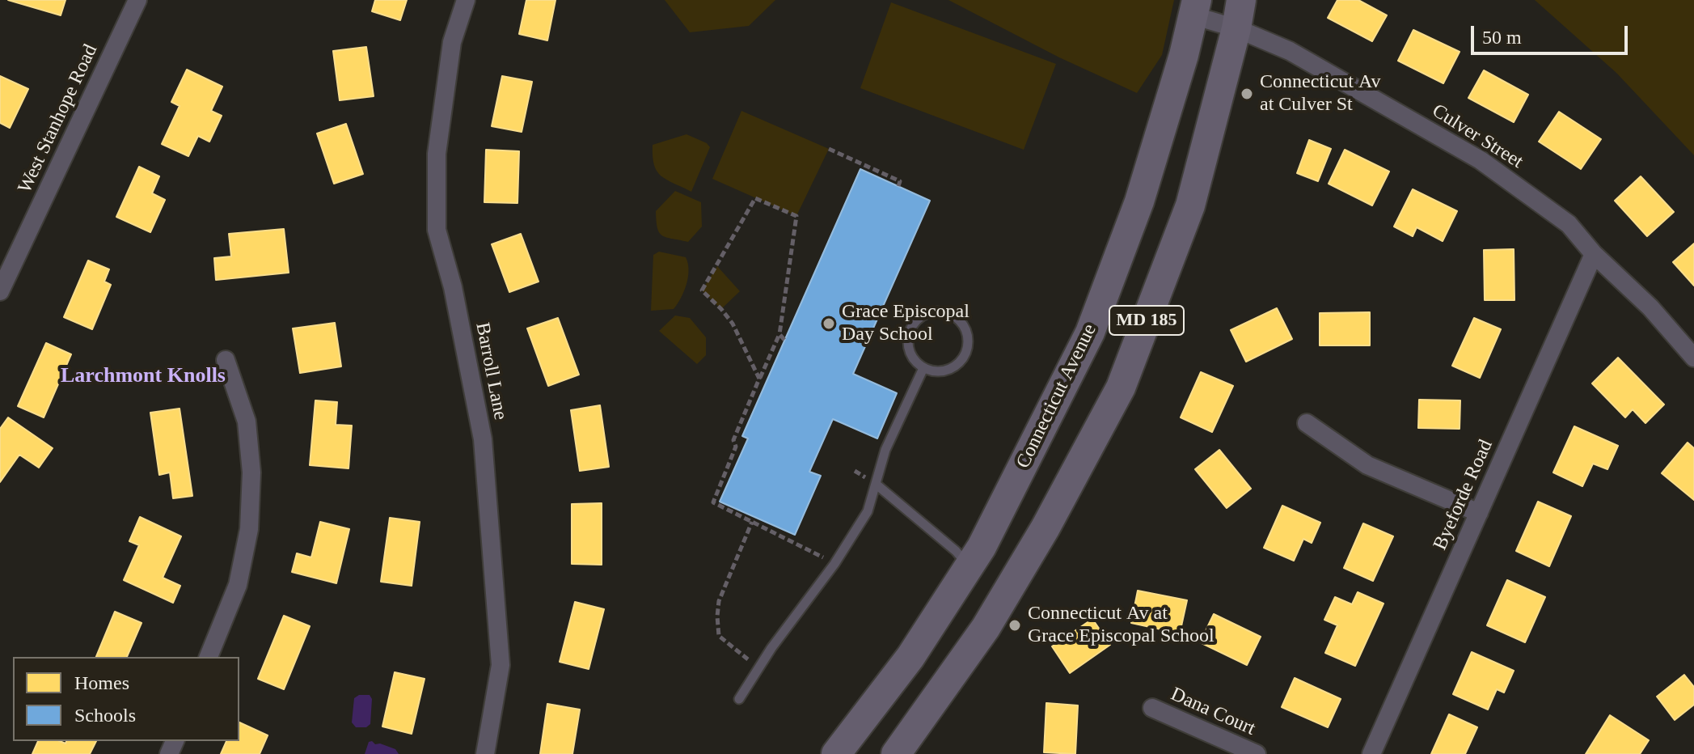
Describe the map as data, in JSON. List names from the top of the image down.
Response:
{
  "streets": {
    "main road": ["MD 185", "Connecticut Avenue"],
    "street": [
      "West Stanhope Road",
      "Culver Street",
      "Barroll Lane",
      "Byeforde Road",
      "Dana Court"
    ]
  },
  "crossings": [
    ["Culver Street", "MD 185"],
    ["Culver Street", "Connecticut Avenue"],
    ["Culver Street", "Byeforde Road"]
  ],
  "districts": ["Larchmont Knolls"],
  "places": ["Connecticut Av at Culver St", "Grace Episcopal Day School", "Connecticut Av at Grace Episcopal School"],
  "legend": ["Homes", "Schools"],
  "scale_bar": "50 m"
}
